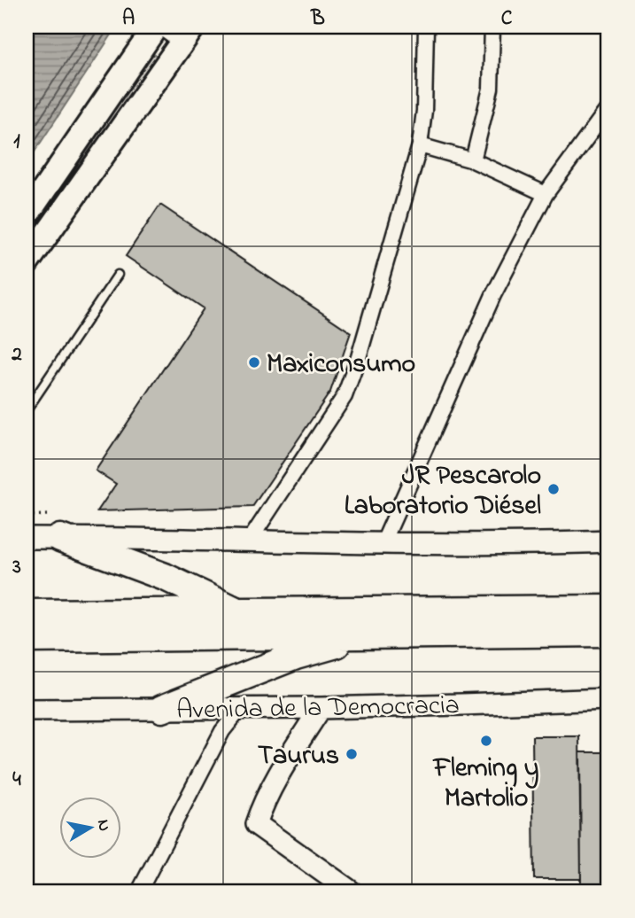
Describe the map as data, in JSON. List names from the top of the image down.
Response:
{
  "streets": {
    "street": ["Avenida de la Democracia"]
  },
  "places": [
    "Maxiconsumo",
    "JR Pescarolo Laboratorio Diésel",
    "Fleming y Martolio",
    "Taurus"
  ],
  "north": "right",
  "grid": {
    "columns": ["A", "B", "C"],
    "rows": [
      "1",
      "2",
      "3",
      "4"
    ]
  }
}
